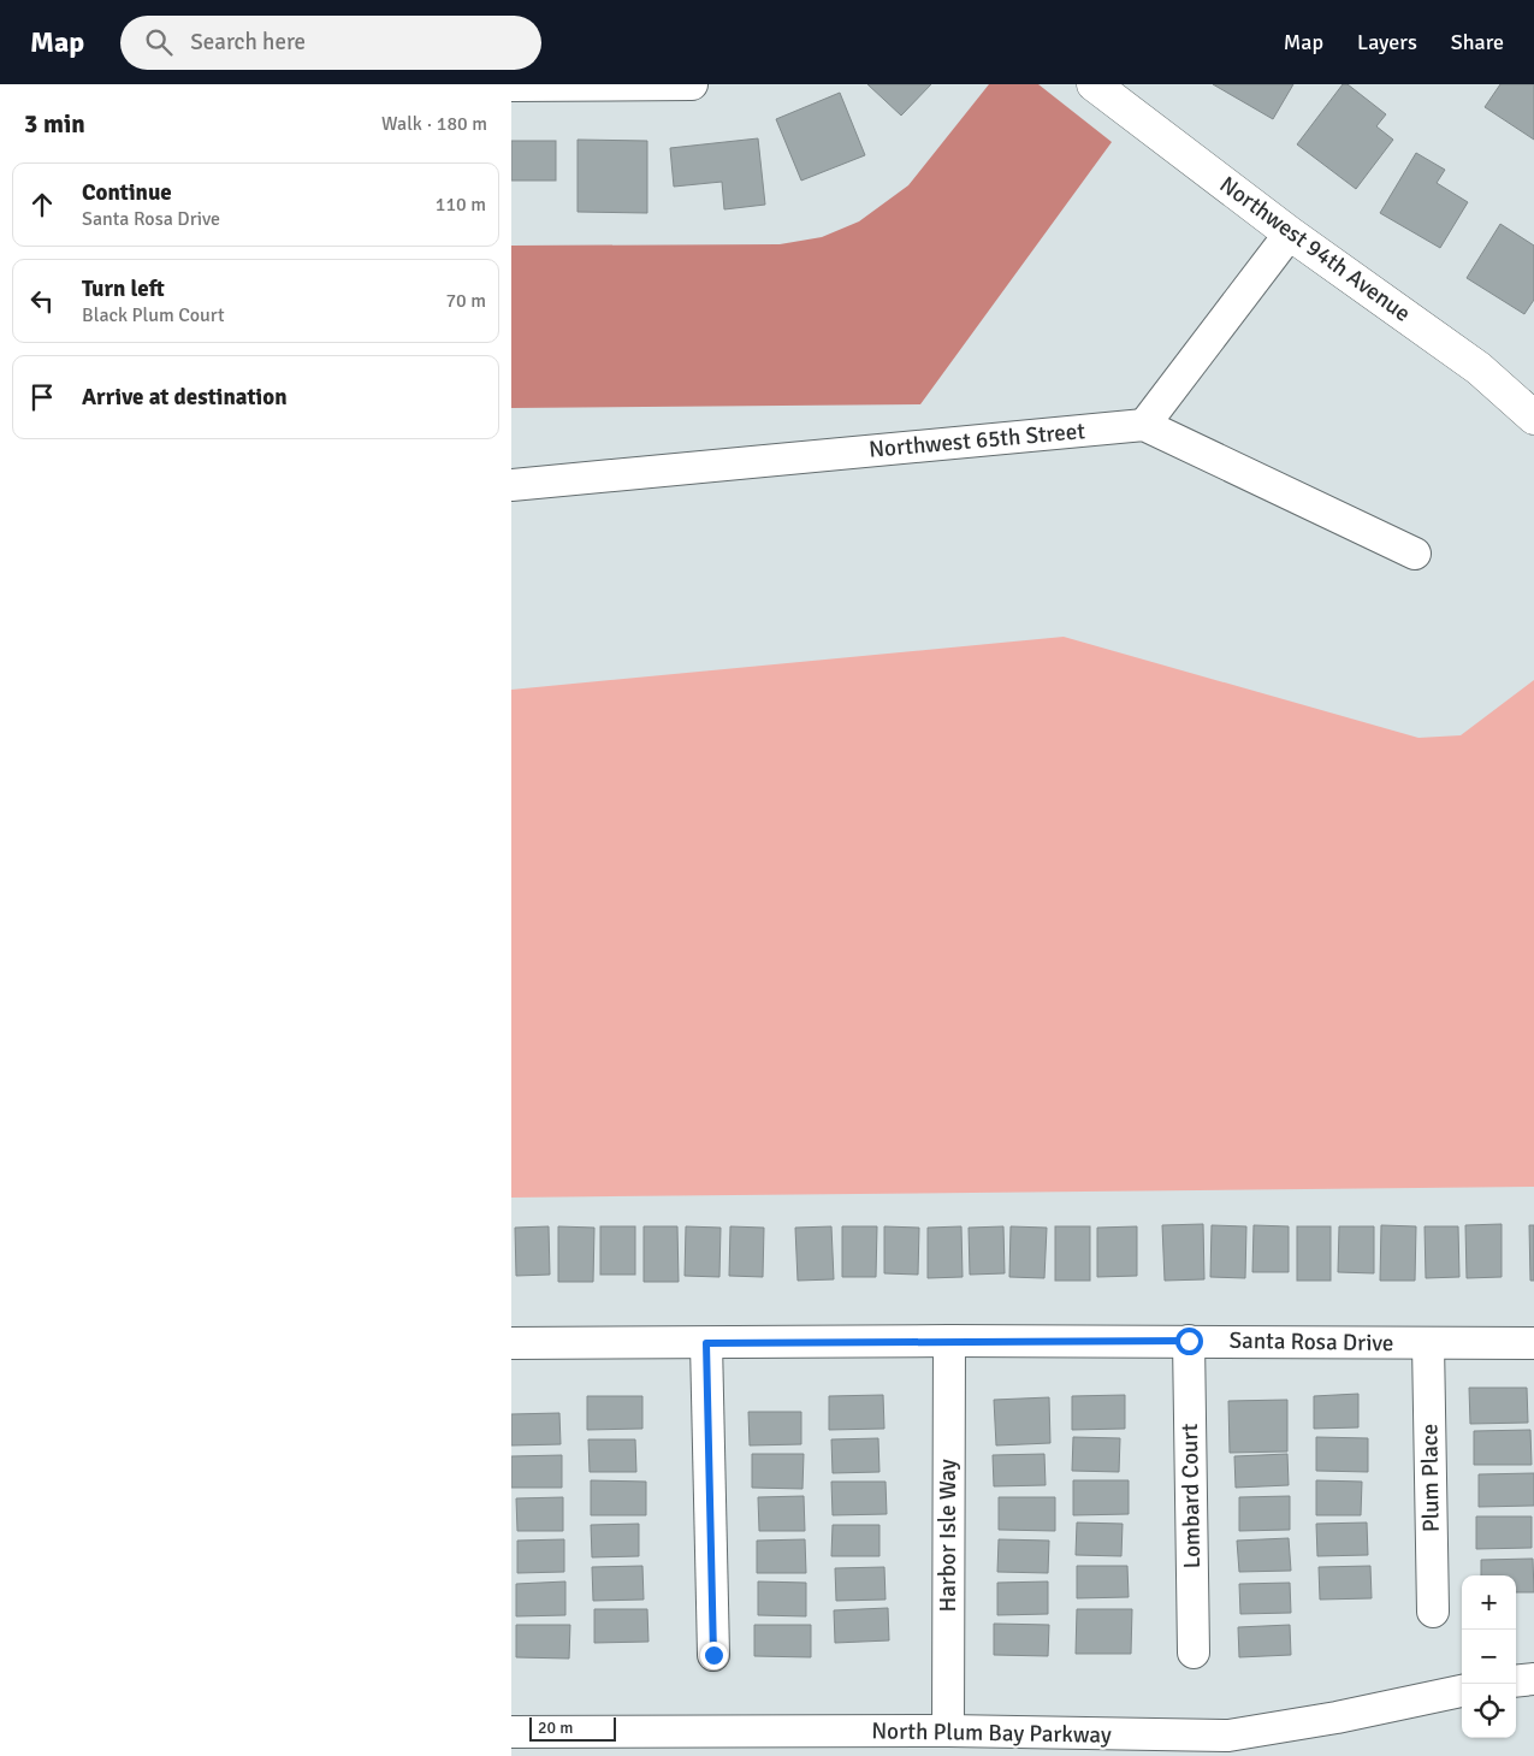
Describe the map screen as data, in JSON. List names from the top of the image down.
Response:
{
  "streets": {
    "street": [
      "Northwest 94th Avenue",
      "Northwest 65th Street",
      "Santa Rosa Drive",
      "Plum Place",
      "Lombard Court",
      "Harbor Isle Way",
      "North Plum Bay Parkway"
    ]
  },
  "crossings": [
    ["Santa Rosa Drive", "Plum Place"],
    ["Santa Rosa Drive", "Lombard Court"],
    ["Santa Rosa Drive", "Harbor Isle Way"],
    ["Harbor Isle Way", "North Plum Bay Parkway"]
  ],
  "scale_bar": "20 m",
  "page": {
    "header": "Map",
    "search": "Search here",
    "nav": ["Map", "Layers", "Share"],
    "heading": ["3 min", "Walk · 180 m"],
    "list": [
      ["Continue", "Santa Rosa Drive", "110 m"],
      ["Turn left", "Black Plum Court", "70 m"],
      "Arrive at destination"
    ],
    "map_buttons": ["+", "−"],
    "scale": "20 m"
  }
}
